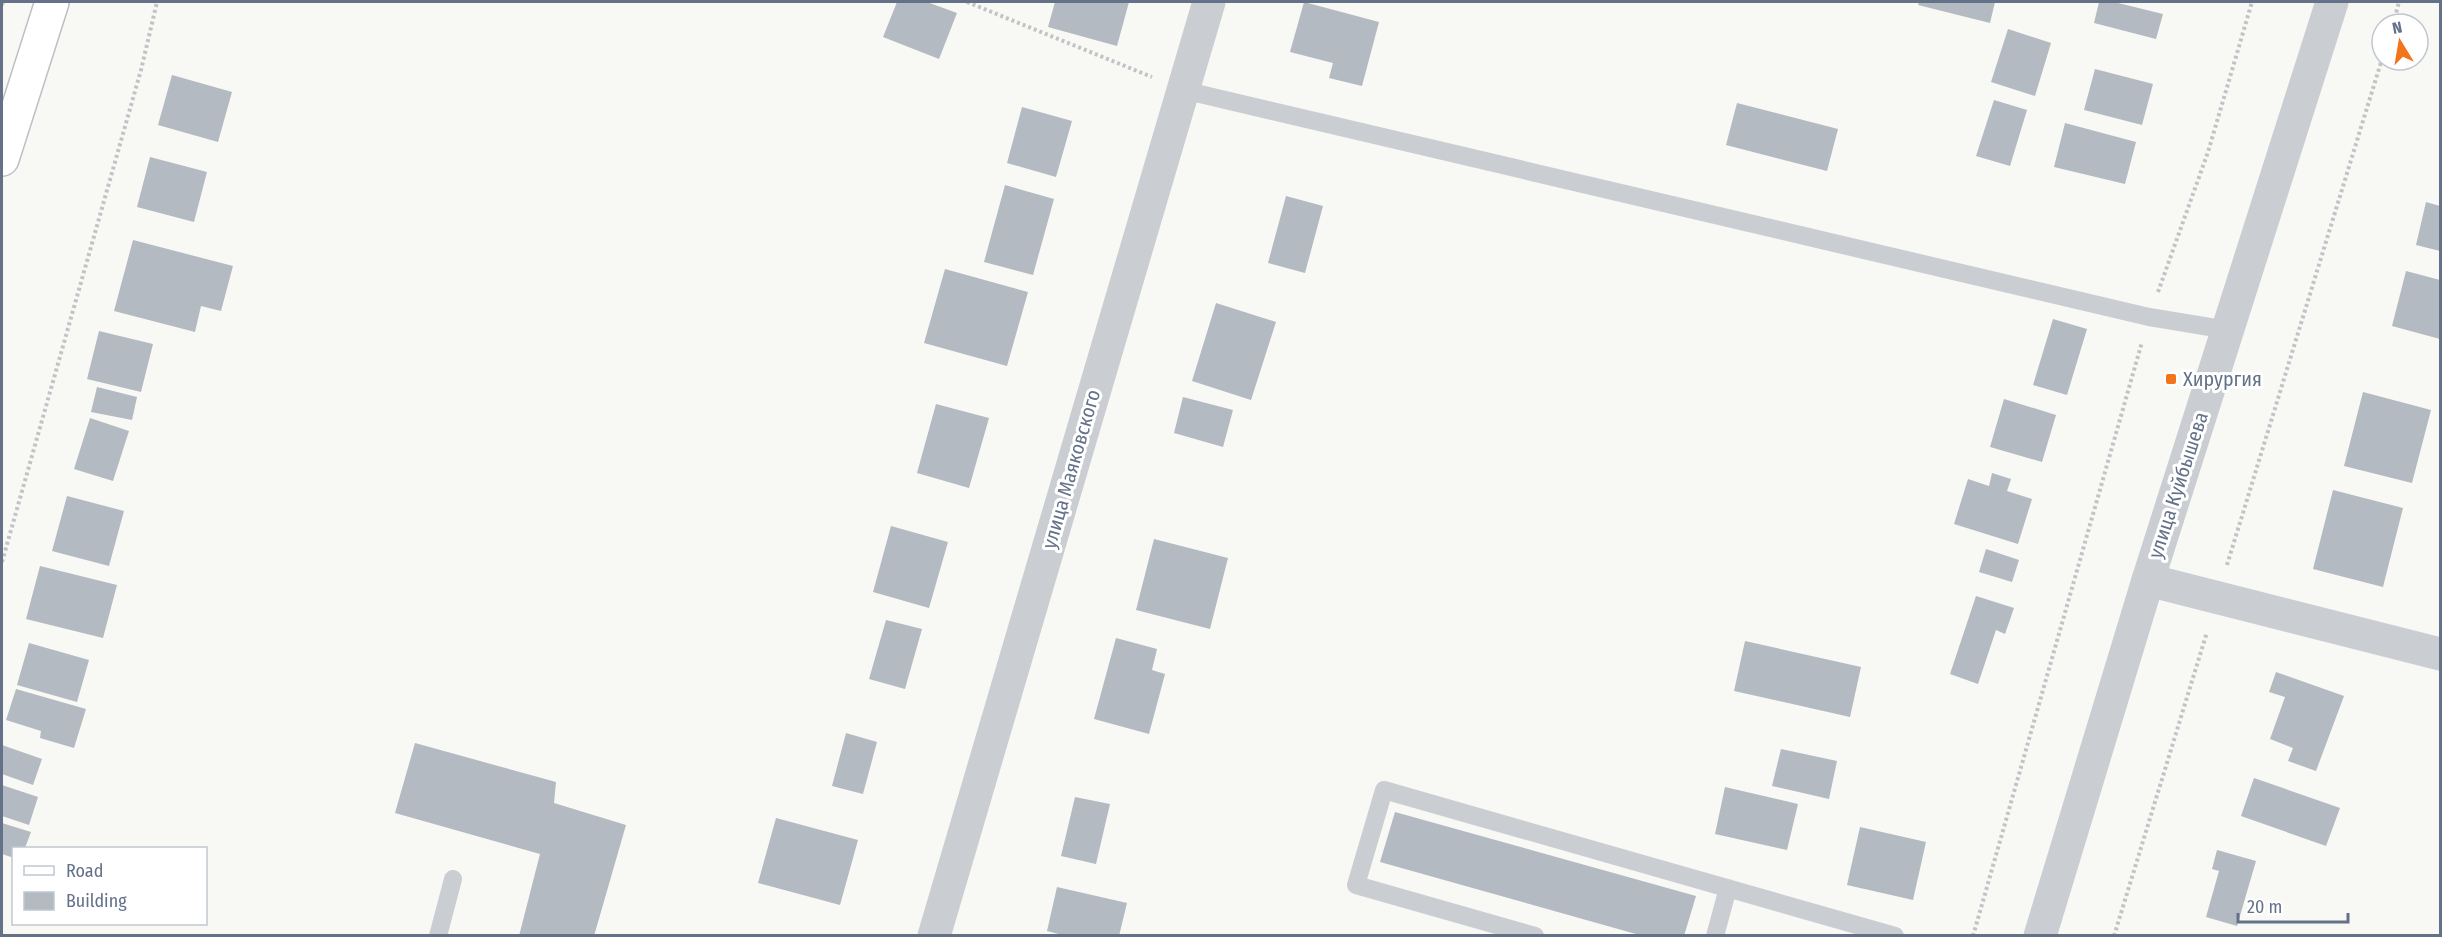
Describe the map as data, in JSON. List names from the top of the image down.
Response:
{
  "streets": {
    "street": ["улица Маяковского", "улица Куйбышева"]
  },
  "places": {
    "transit": ["Хирургия"]
  },
  "legend": ["Road", "Building"],
  "scale_bar": "20 m",
  "north": "top"
}
